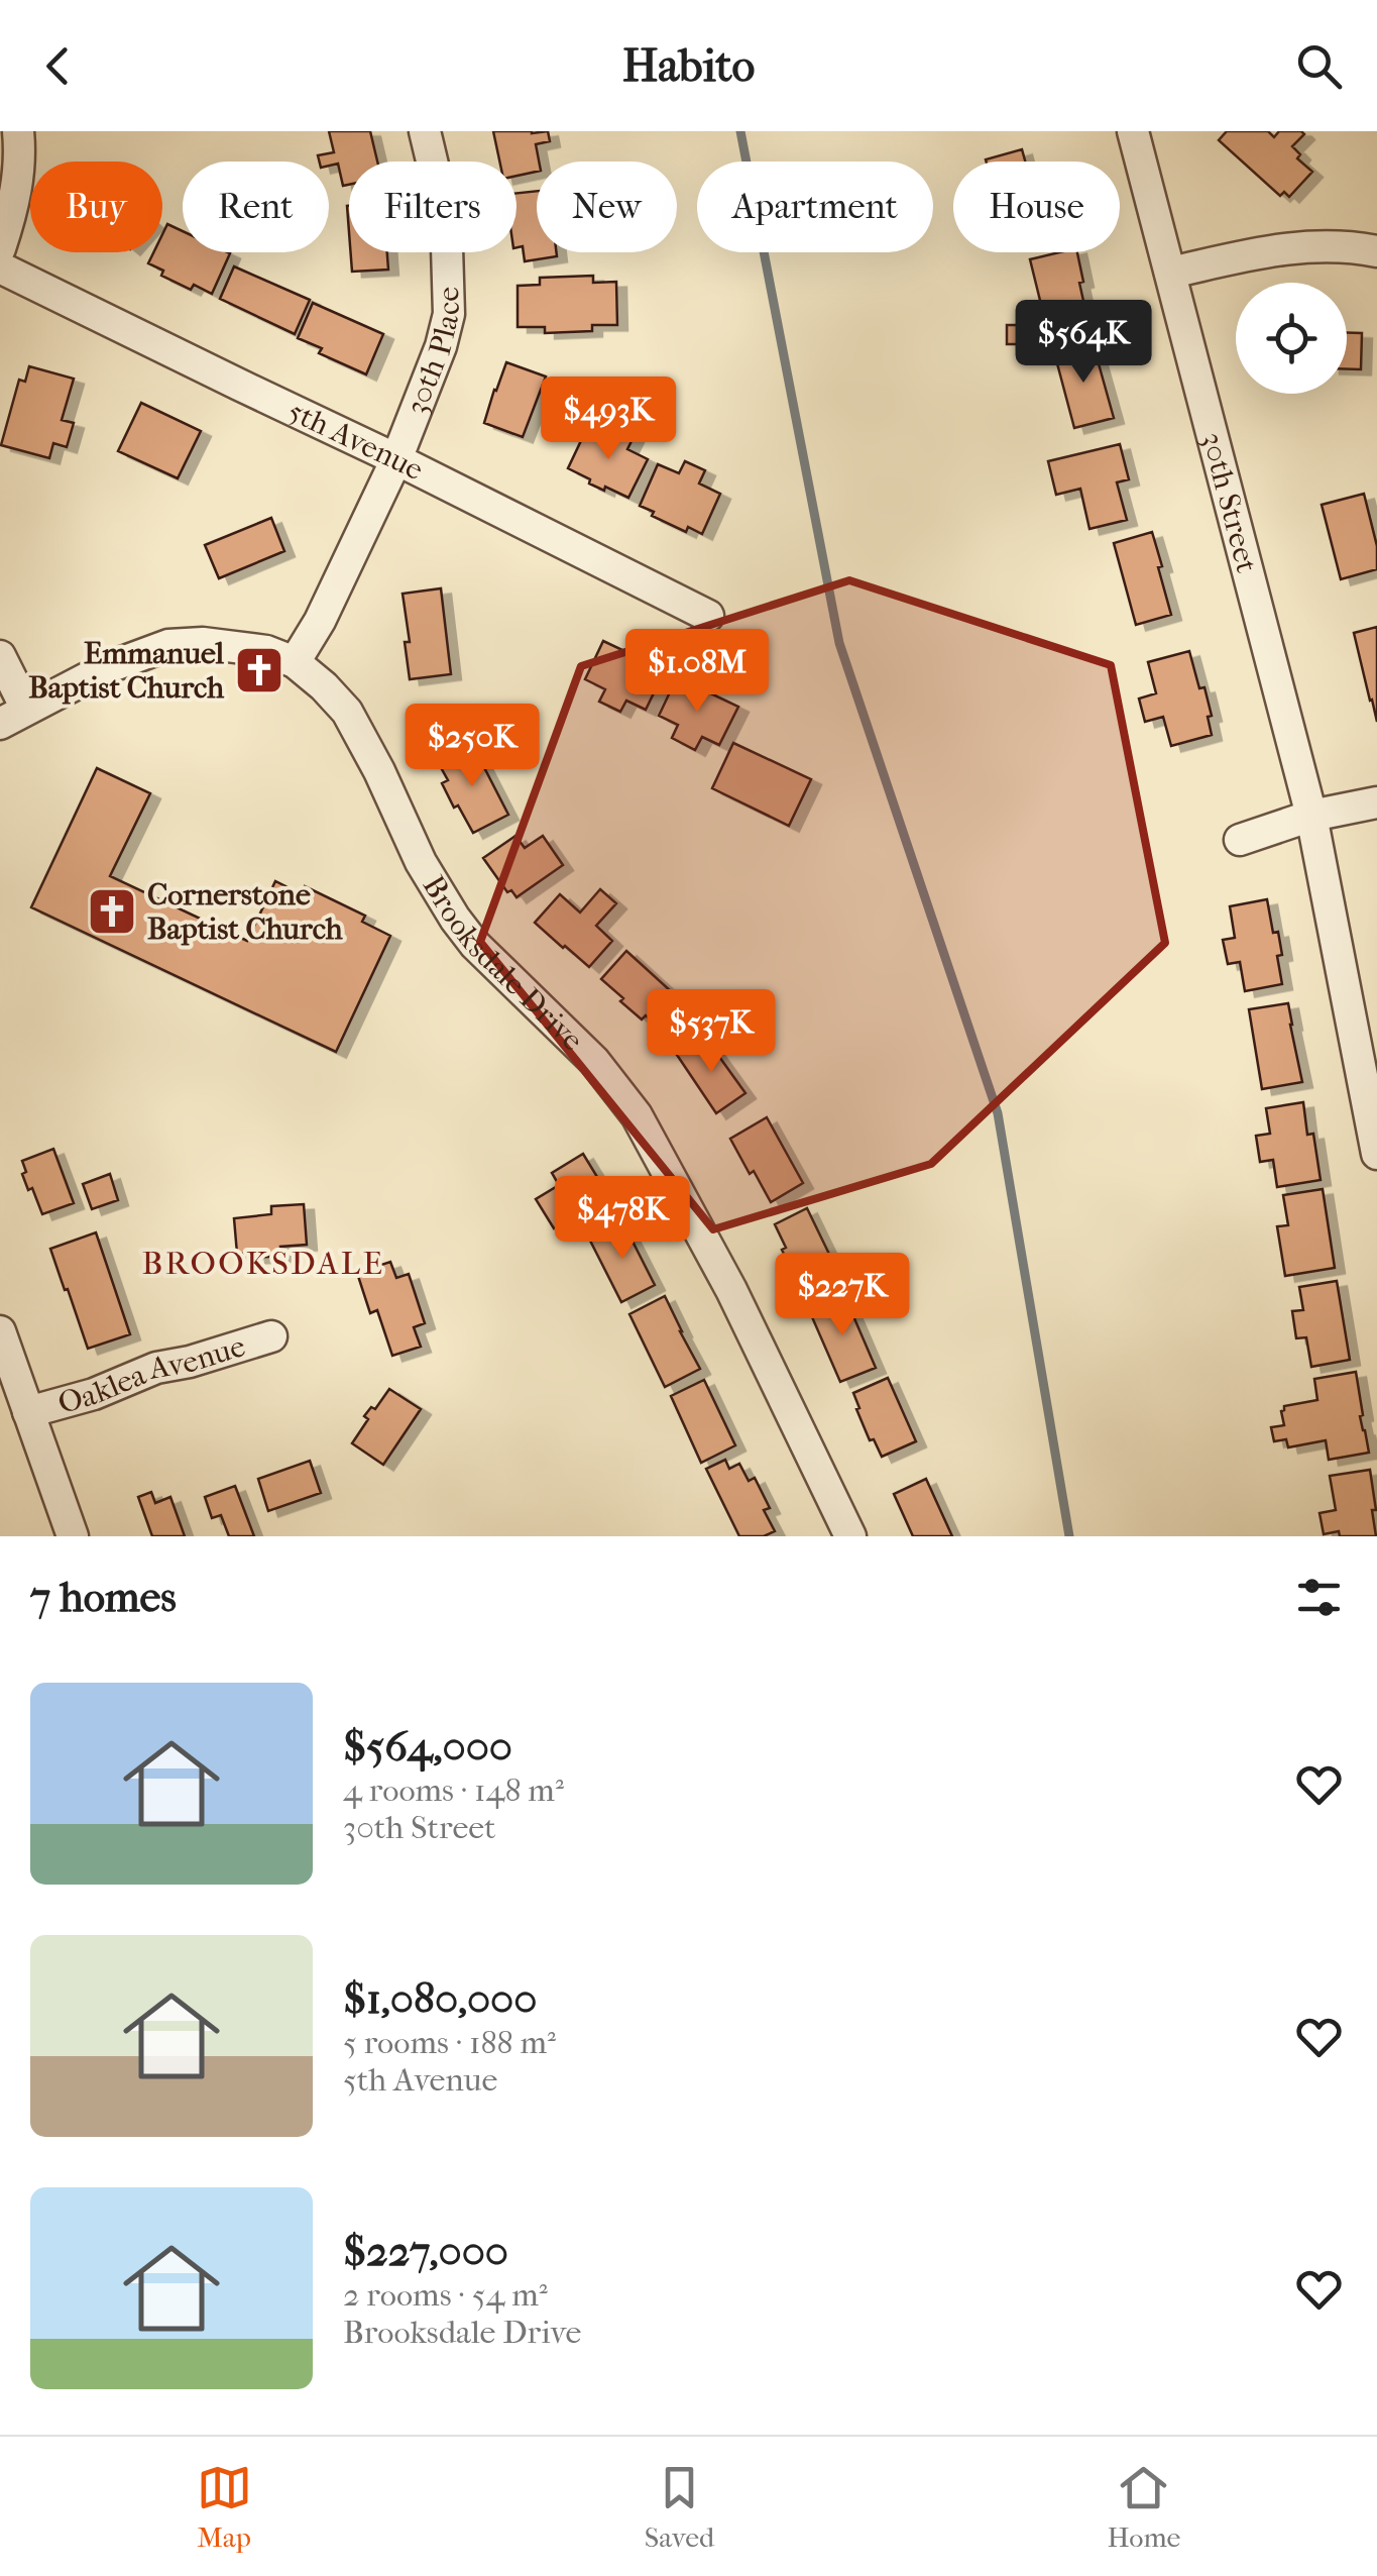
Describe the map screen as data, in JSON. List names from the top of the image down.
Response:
{
  "streets": {
    "street": [
      "30th Place",
      "5th Avenue",
      "30th Street",
      "Brooksdale Drive",
      "Oaklea Avenue"
    ]
  },
  "crossings": [
    ["30th Place", "5th Avenue"],
    ["30th Place", "Brooksdale Drive"]
  ],
  "districts": ["BROOKSDALE"],
  "places": {
    "church": ["Emmanuel Baptist Church", "Cornerstone Baptist Church"]
  },
  "page": {
    "header": "Habito",
    "chip": [
      "Buy",
      "Rent",
      "Filters",
      "New",
      "Apartment",
      "House"
    ],
    "price": [
      "$564K",
      "$493K",
      "$1.08M",
      "$250K",
      "$537K",
      "$478K",
      "$227K"
    ],
    "heading": "7 homes",
    "list": [
      {
        "name": "$564,000",
        "note": "4 rooms · 148 m² · 30th Street"
      },
      {
        "name": "$1,080,000",
        "note": "5 rooms · 188 m² · 5th Avenue"
      },
      {
        "name": "$227,000",
        "note": "2 rooms · 54 m² · Brooksdale Drive"
      }
    ],
    "tabs": ["Map", "Saved", "Home"]
  }
}
